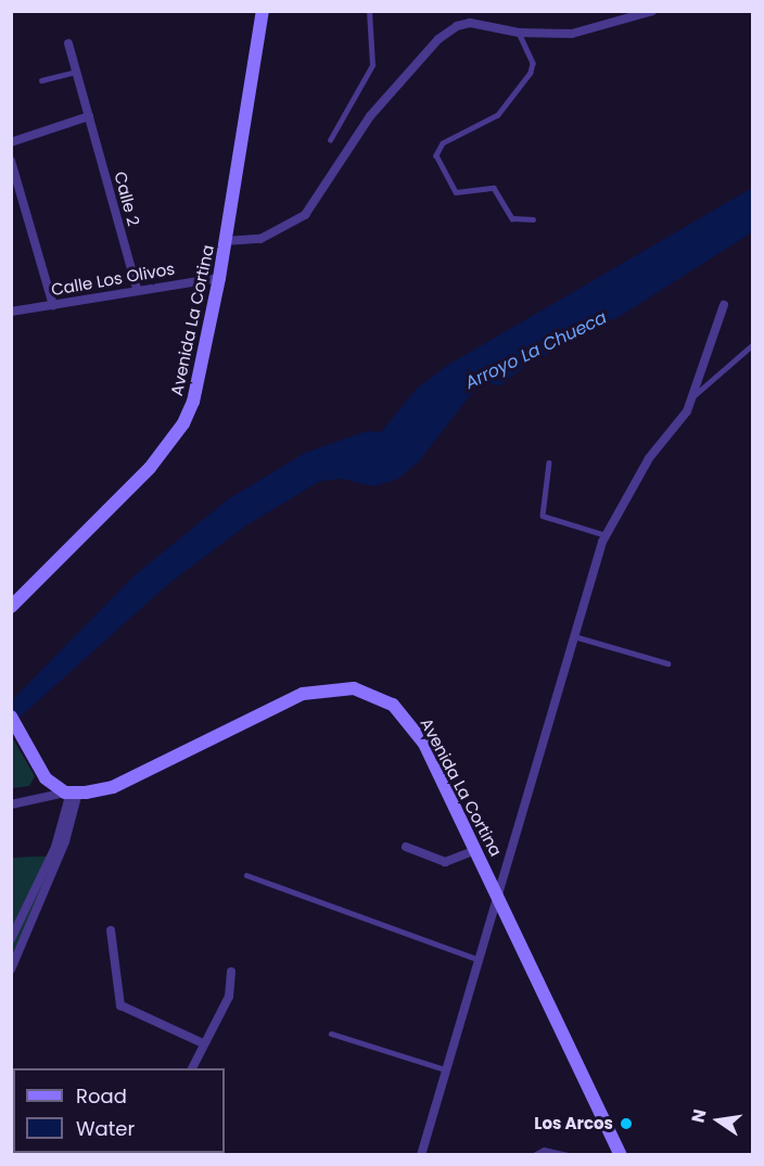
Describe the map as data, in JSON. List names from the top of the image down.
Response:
{
  "streets": {
    "main road": ["Avenida La Cortina"],
    "street": ["Calle 2", "Calle Los Olivos"]
  },
  "crossings": [
    ["Calle 2", "Calle Los Olivos"],
    ["Calle Los Olivos", "Avenida La Cortina"]
  ],
  "water": ["Arroyo La Chueca"],
  "places": ["Los Arcos"],
  "legend": ["Road", "Water"],
  "north": "left"
}
